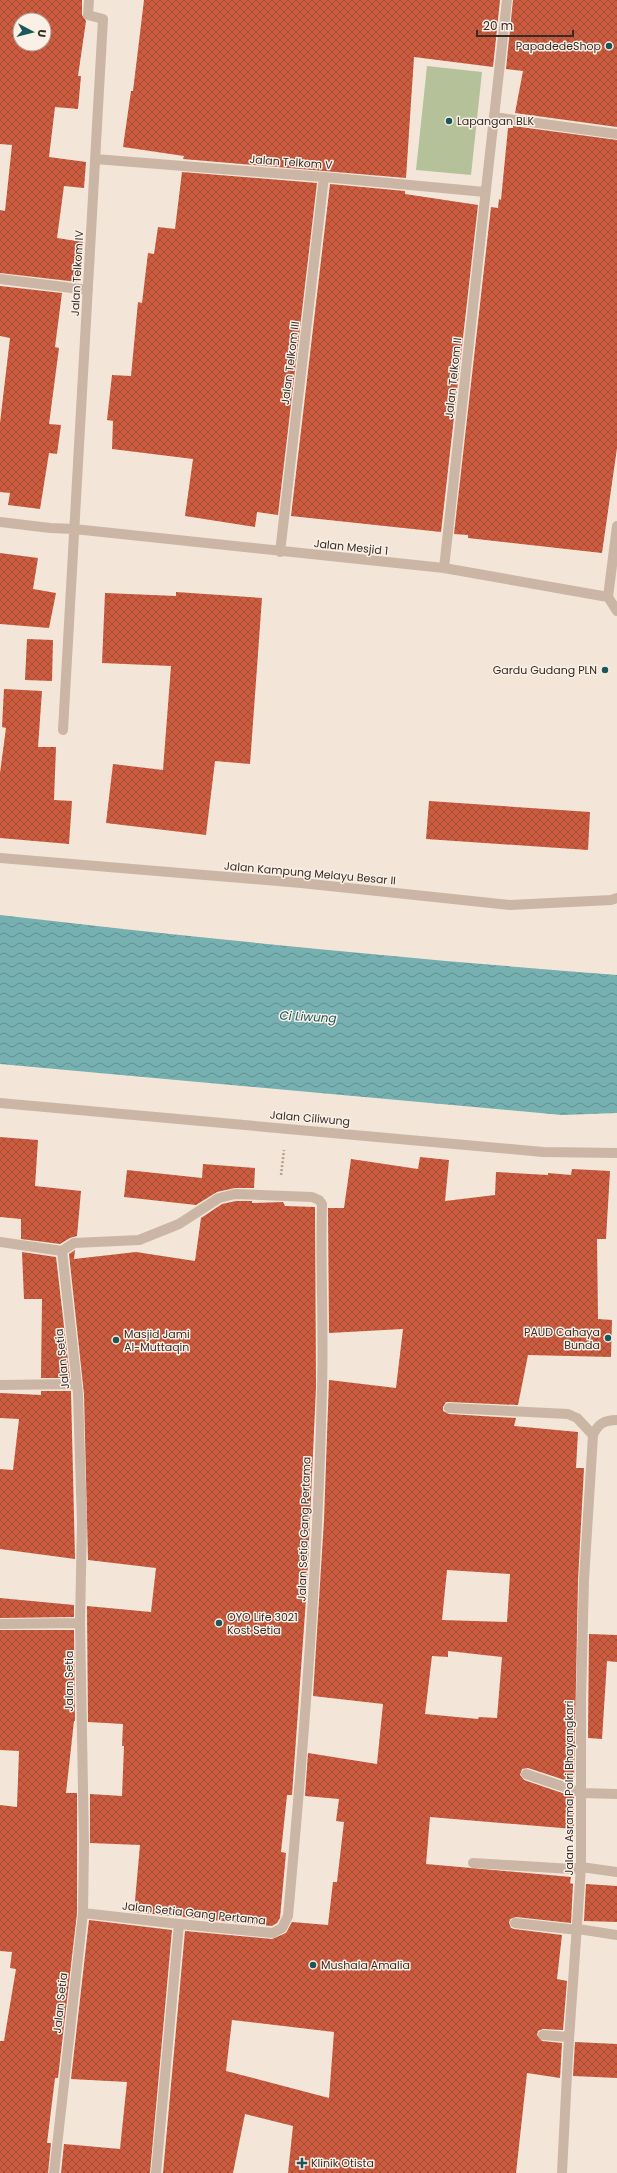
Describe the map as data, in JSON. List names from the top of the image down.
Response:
{
  "streets": {
    "street": [
      "Jalan Telkom V",
      "Jalan Telkom IV",
      "Jalan Telkom III",
      "Jalan Telkom II",
      "Jalan Mesjid 1",
      "Jalan Kampung Melayu Besar II",
      "Jalan Ciliwung",
      "Jalan Setia",
      "Jalan Setia Gang Pertama",
      "Jalan Asrama Polri Bhayangkari"
    ]
  },
  "crossings": [
    ["Jalan Telkom V", "Jalan Telkom IV"],
    ["Jalan Telkom V", "Jalan Telkom III"],
    ["Jalan Telkom V", "Jalan Telkom II"],
    ["Jalan Telkom IV", "Jalan Mesjid 1"],
    ["Jalan Telkom III", "Jalan Mesjid 1"],
    ["Jalan Telkom II", "Jalan Mesjid 1"],
    ["Jalan Setia", "Jalan Setia Gang Pertama"]
  ],
  "water": ["Ci Liwung"],
  "places": {
    "other": [
      "PapadedeShop",
      "Lapangan BLK",
      "Gardu Gudang PLN",
      "PAUD Cahaya Bunda",
      "Masjid Jami Al-Muttaqin",
      "OYO Life 3021 Kost Setia",
      "Mushala Amalia"
    ],
    "health": ["Klinik Otista"]
  },
  "scale_bar": "20 m",
  "north": "right"
}
